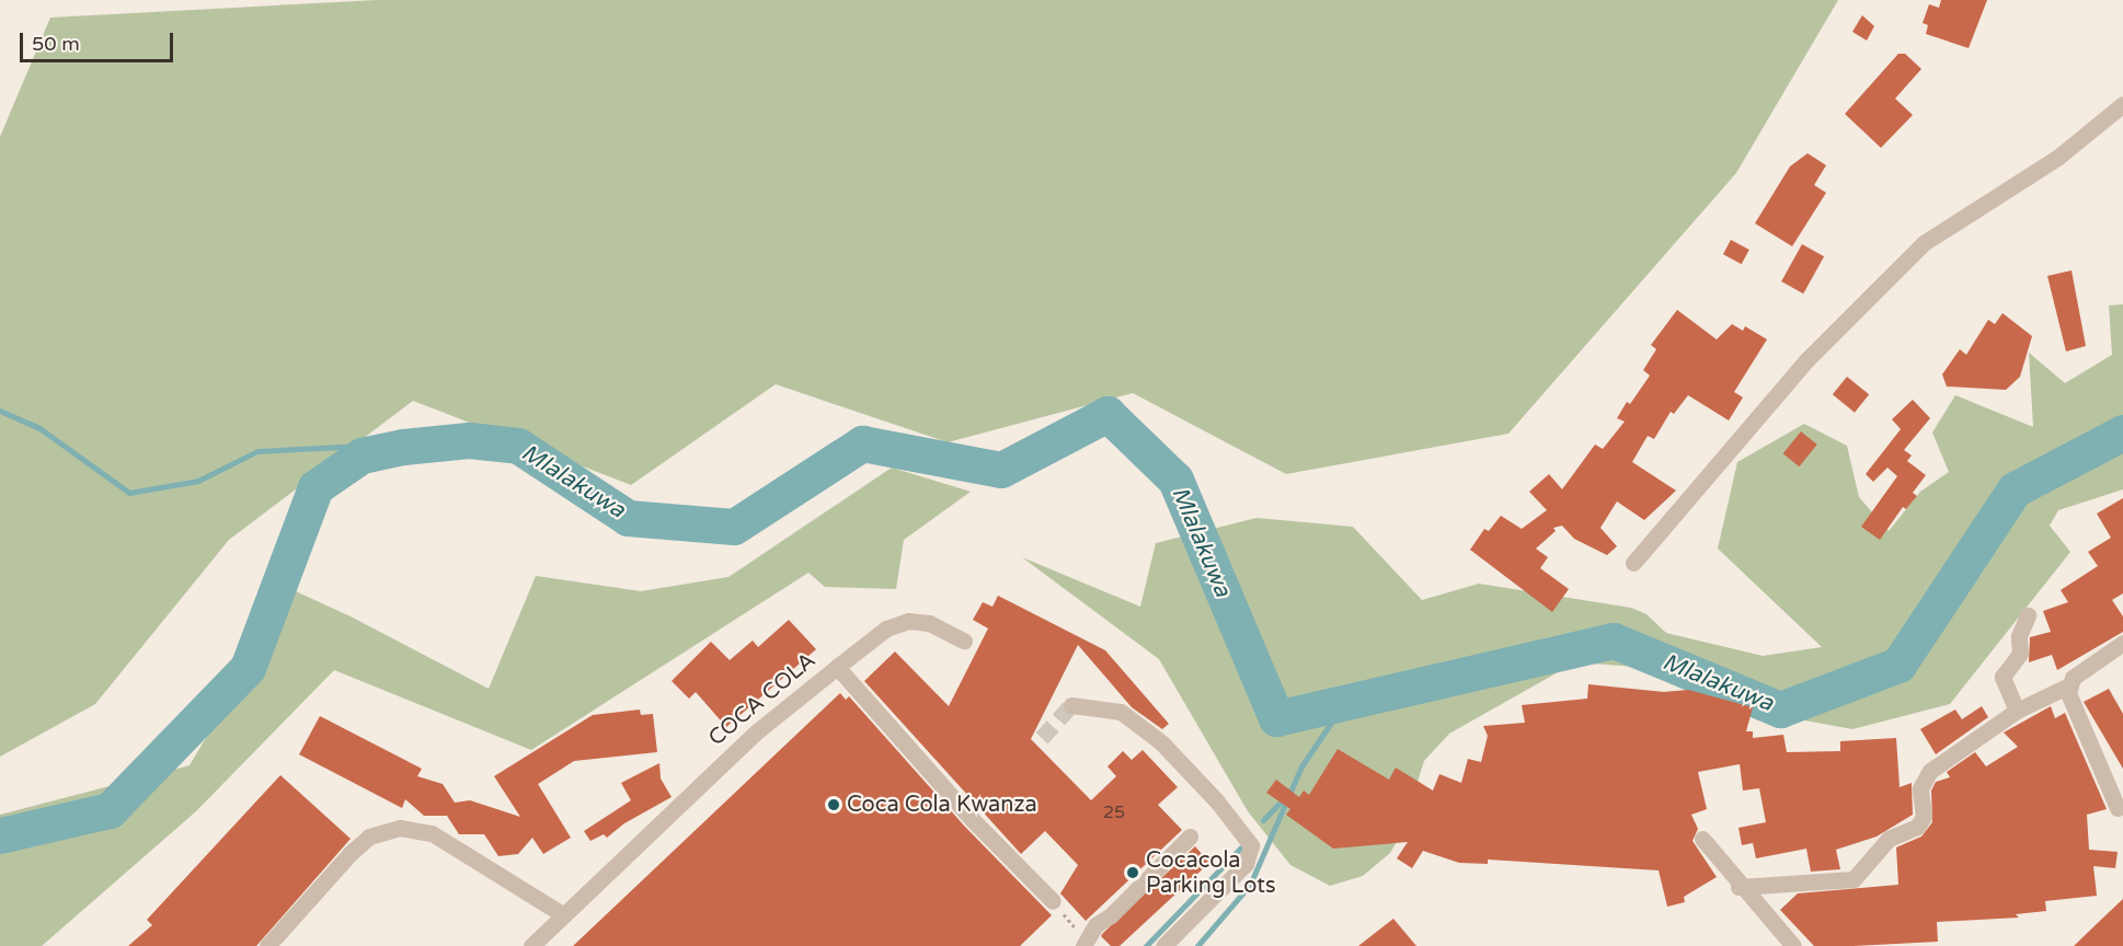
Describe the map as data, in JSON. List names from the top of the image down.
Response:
{
  "streets": {
    "street": ["COCA COLA"]
  },
  "water": ["Mlalakuwa"],
  "places": ["Coca Cola Kwanza", "Cocacola Parking Lots"],
  "house_numbers": ["25"],
  "scale_bar": "50 m"
}
